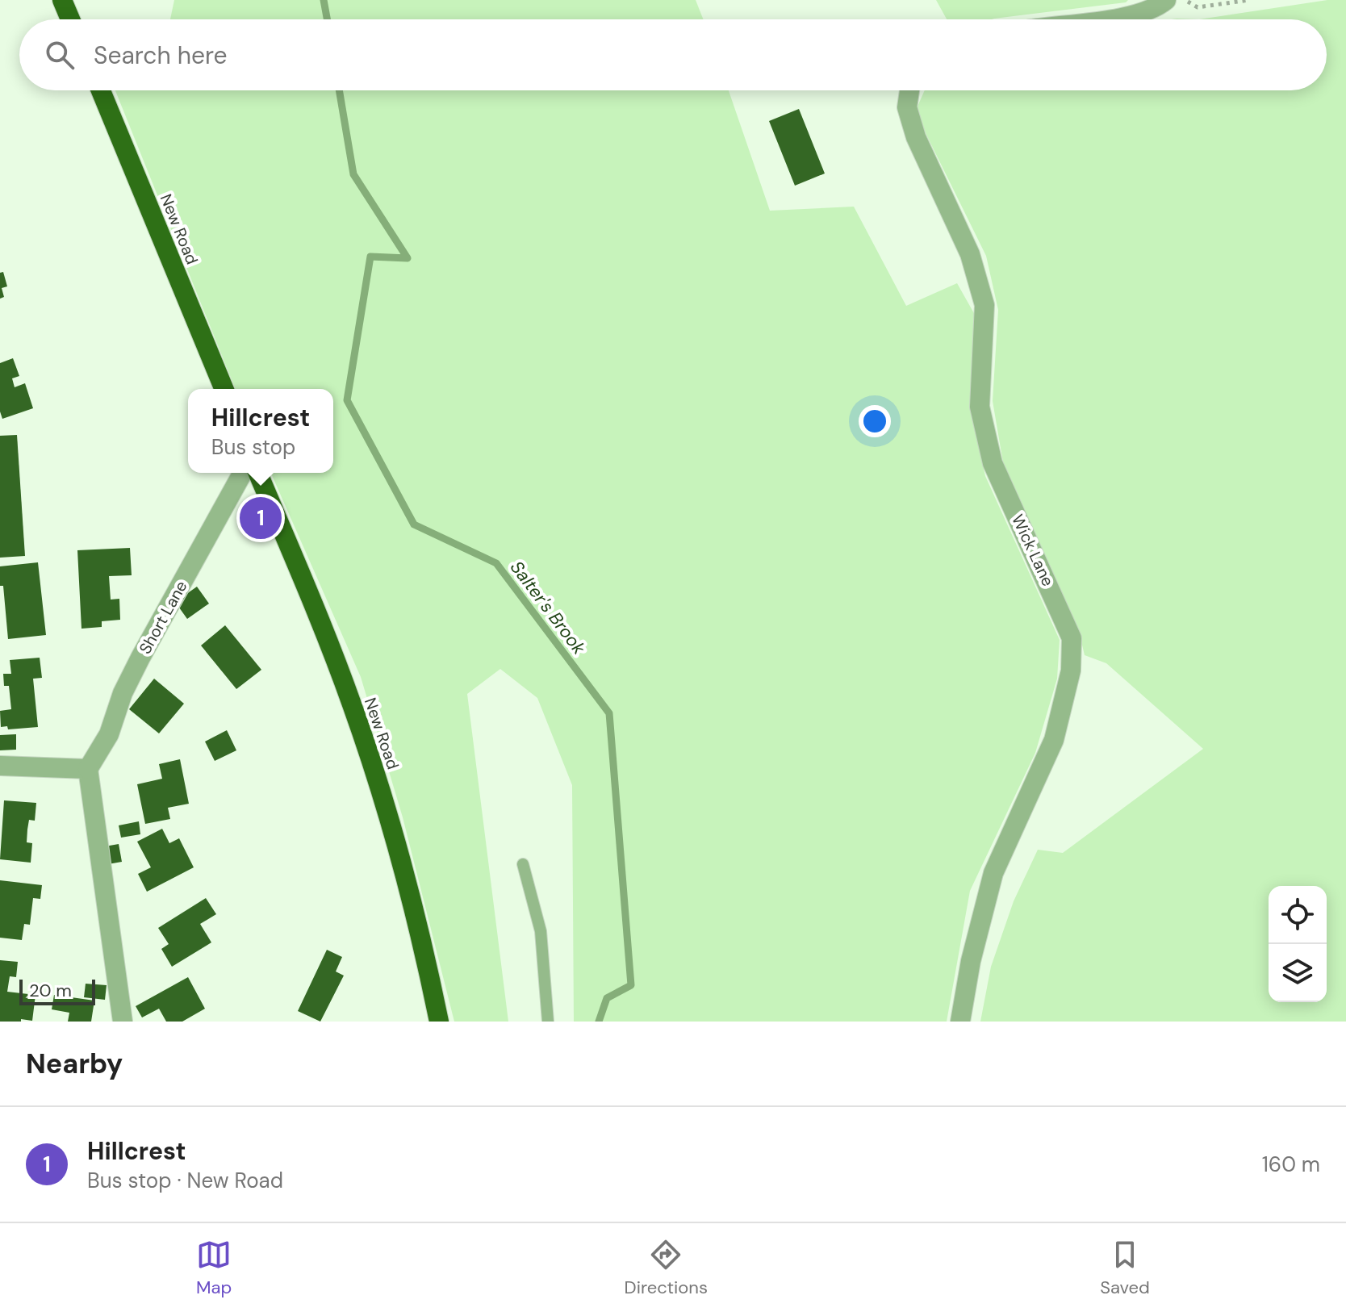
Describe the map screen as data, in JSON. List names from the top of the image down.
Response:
{
  "streets": {
    "highway": ["New Road"],
    "street": ["Wick Lane", "Short Lane"]
  },
  "water": ["Salter's Brook"],
  "scale_bar": "20 m",
  "page": {
    "search": "Search here",
    "popup": ["Hillcrest", "Bus stop"],
    "pins": "1",
    "scale": "20 m",
    "heading": "Nearby",
    "list": [
      {
        "mark": "1",
        "name": "Hillcrest",
        "note": "Bus stop · New Road",
        "value": "160 m"
      }
    ],
    "nav": ["Map", "Directions", "Saved"]
  }
}
